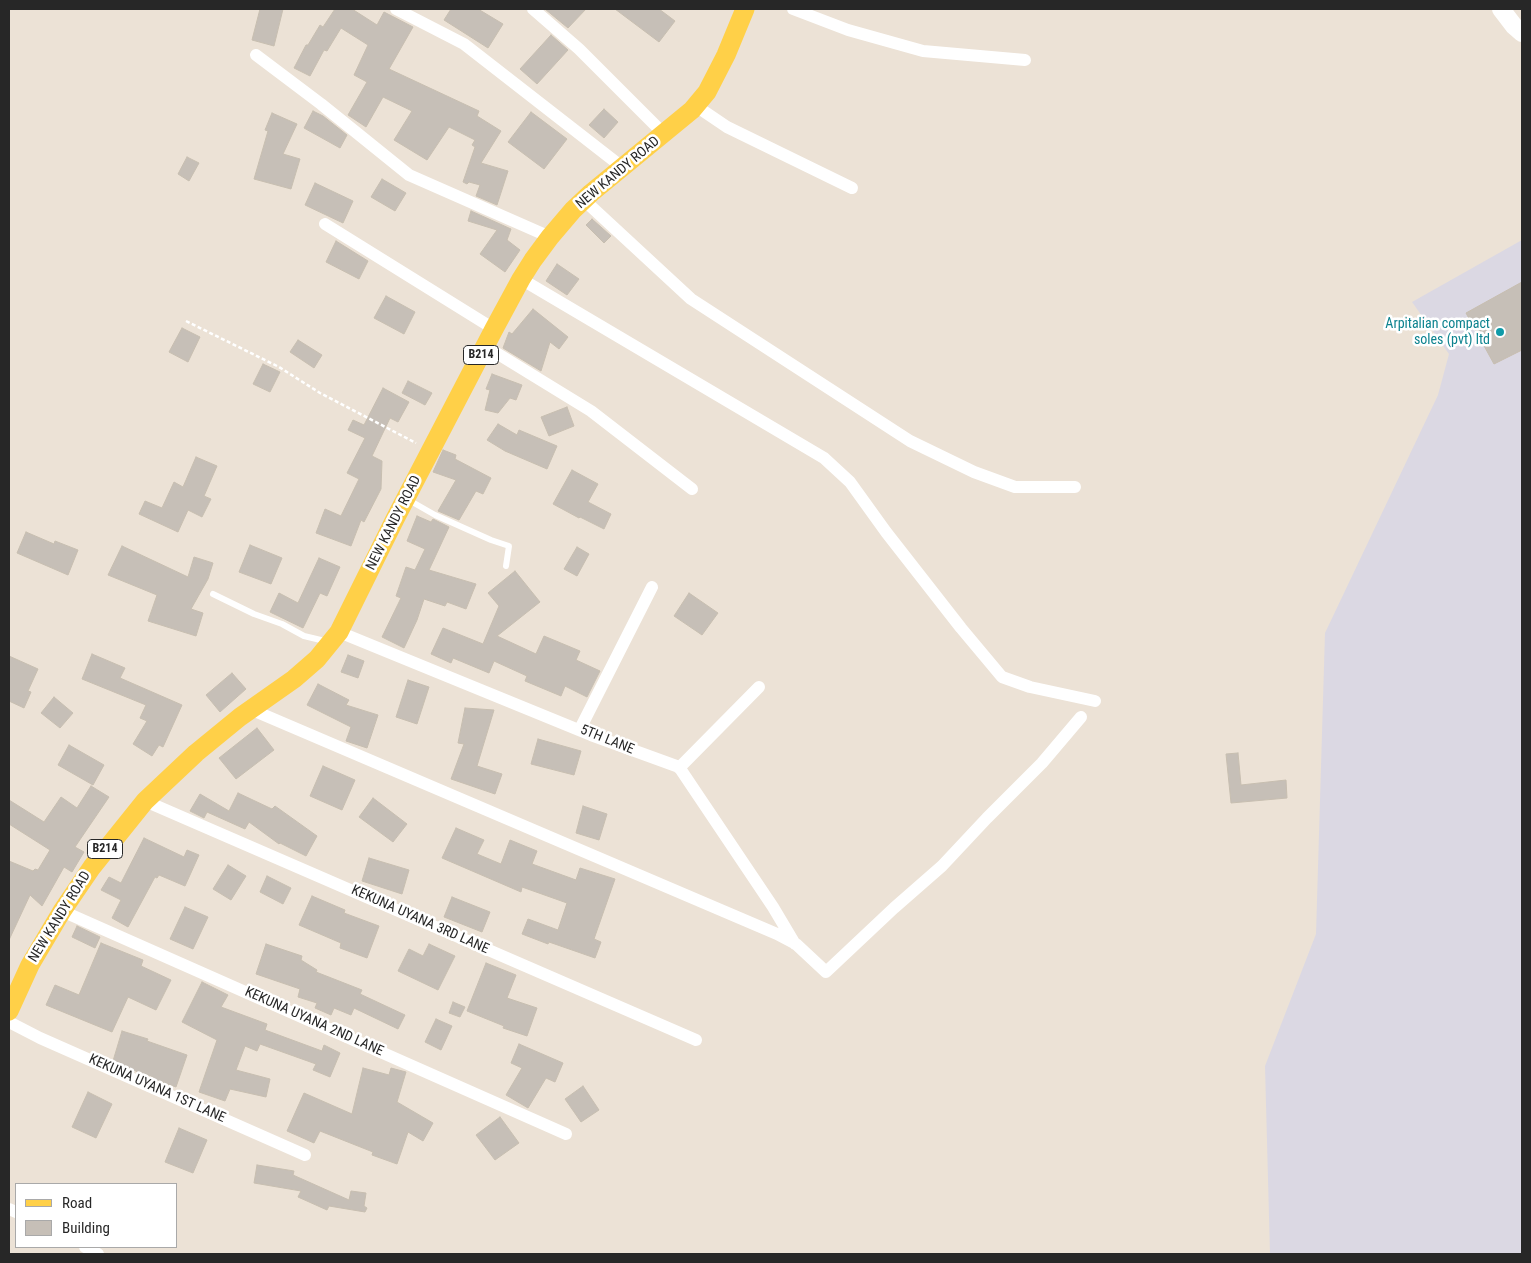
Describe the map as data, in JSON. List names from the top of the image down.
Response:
{
  "streets": {
    "main road": ["NEW KANDY ROAD", "B214"],
    "street": [
      "5TH LANE",
      "KEKUNA UYANA 3RD LANE",
      "KEKUNA UYANA 2ND LANE",
      "KEKUNA UYANA 1ST LANE"
    ]
  },
  "crossings": [
    ["NEW KANDY ROAD", "5TH LANE"],
    ["NEW KANDY ROAD", "KEKUNA UYANA 3RD LANE"],
    ["NEW KANDY ROAD", "KEKUNA UYANA 2ND LANE"]
  ],
  "places": ["Arpitalian compact soles (pvt) ltd"],
  "legend": ["Road", "Building"]
}
